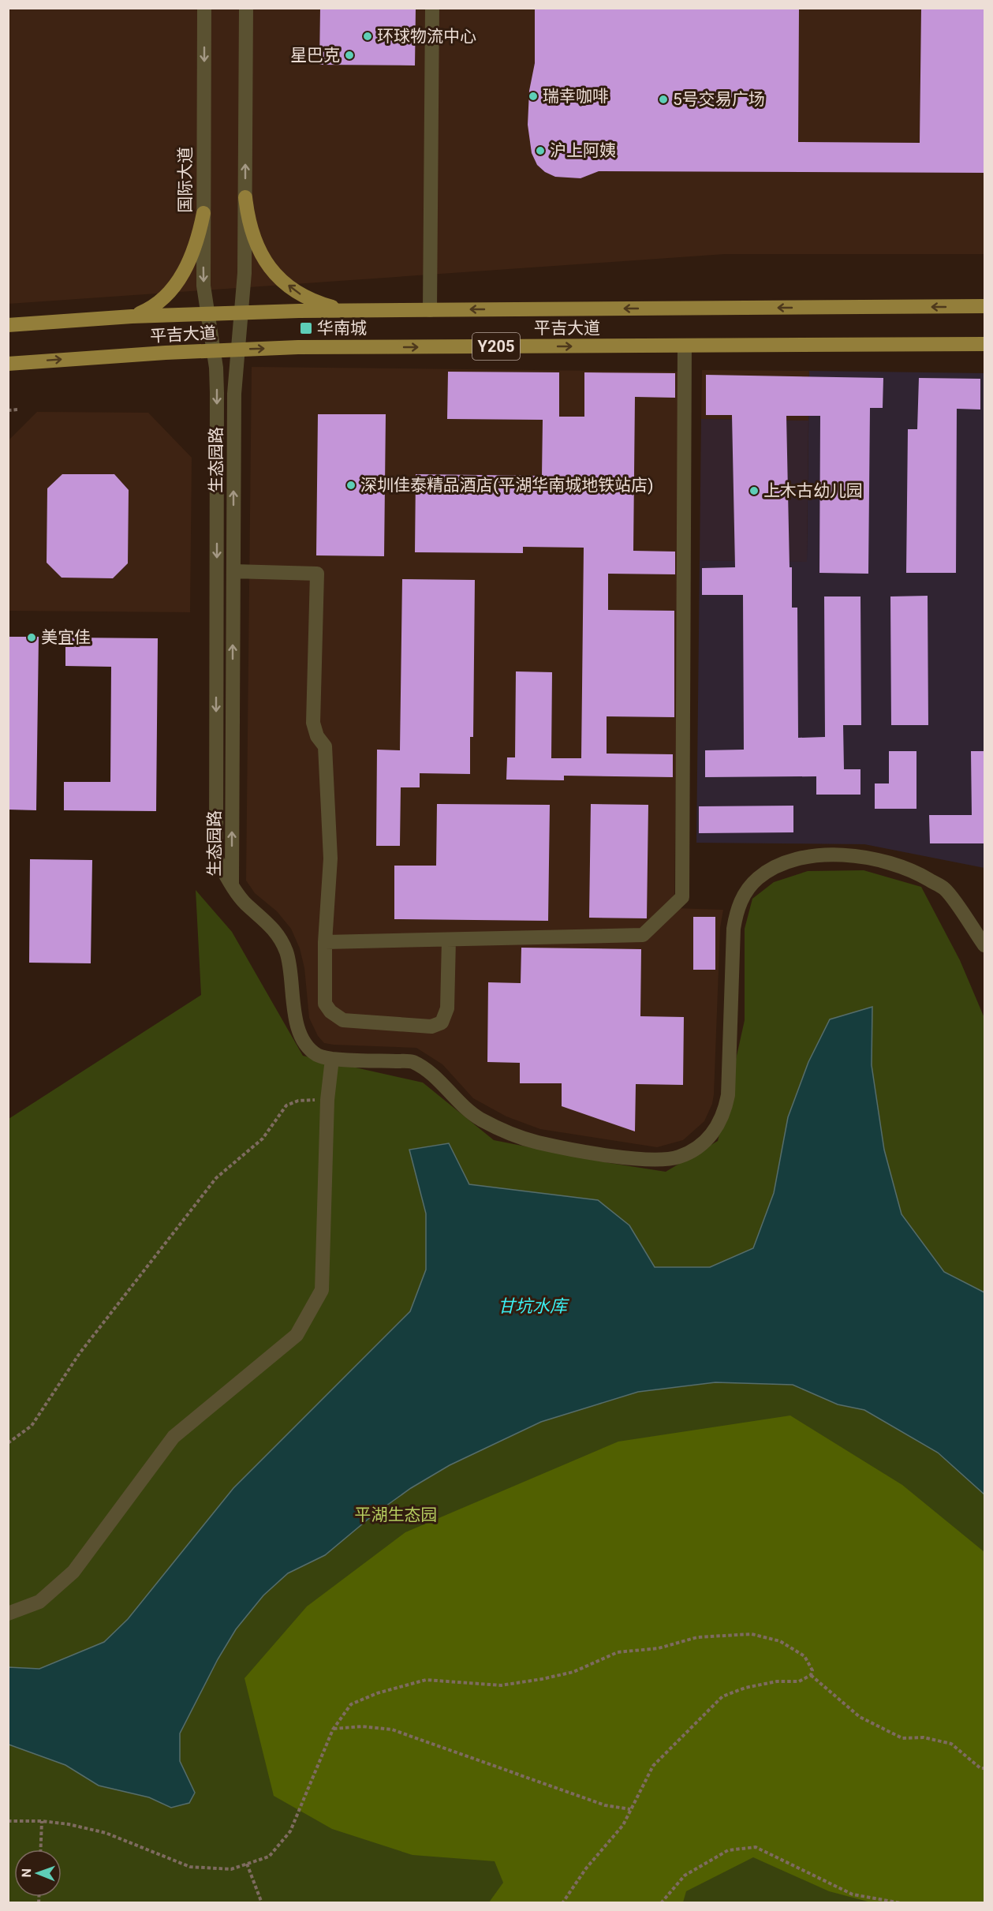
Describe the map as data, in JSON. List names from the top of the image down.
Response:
{
  "streets": {
    "main road": ["平吉大道", "Y205"],
    "street": ["国际大道", "生态园路"]
  },
  "crossings": [
    ["国际大道", "平吉大道"],
    ["国际大道", "生态园路"],
    ["平吉大道", "生态园路"]
  ],
  "water": ["甘坑水库"],
  "parks": ["平湖生态园"],
  "places": {
    "other": [
      "环球物流中心",
      "星巴克",
      "瑞幸咖啡",
      "5号交易广场",
      "沪上阿姨",
      "深圳佳泰精品酒店(平湖华南城地铁站店)",
      "上木古幼儿园",
      "美宜佳"
    ],
    "transit": ["华南城"]
  },
  "north": "left"
}
